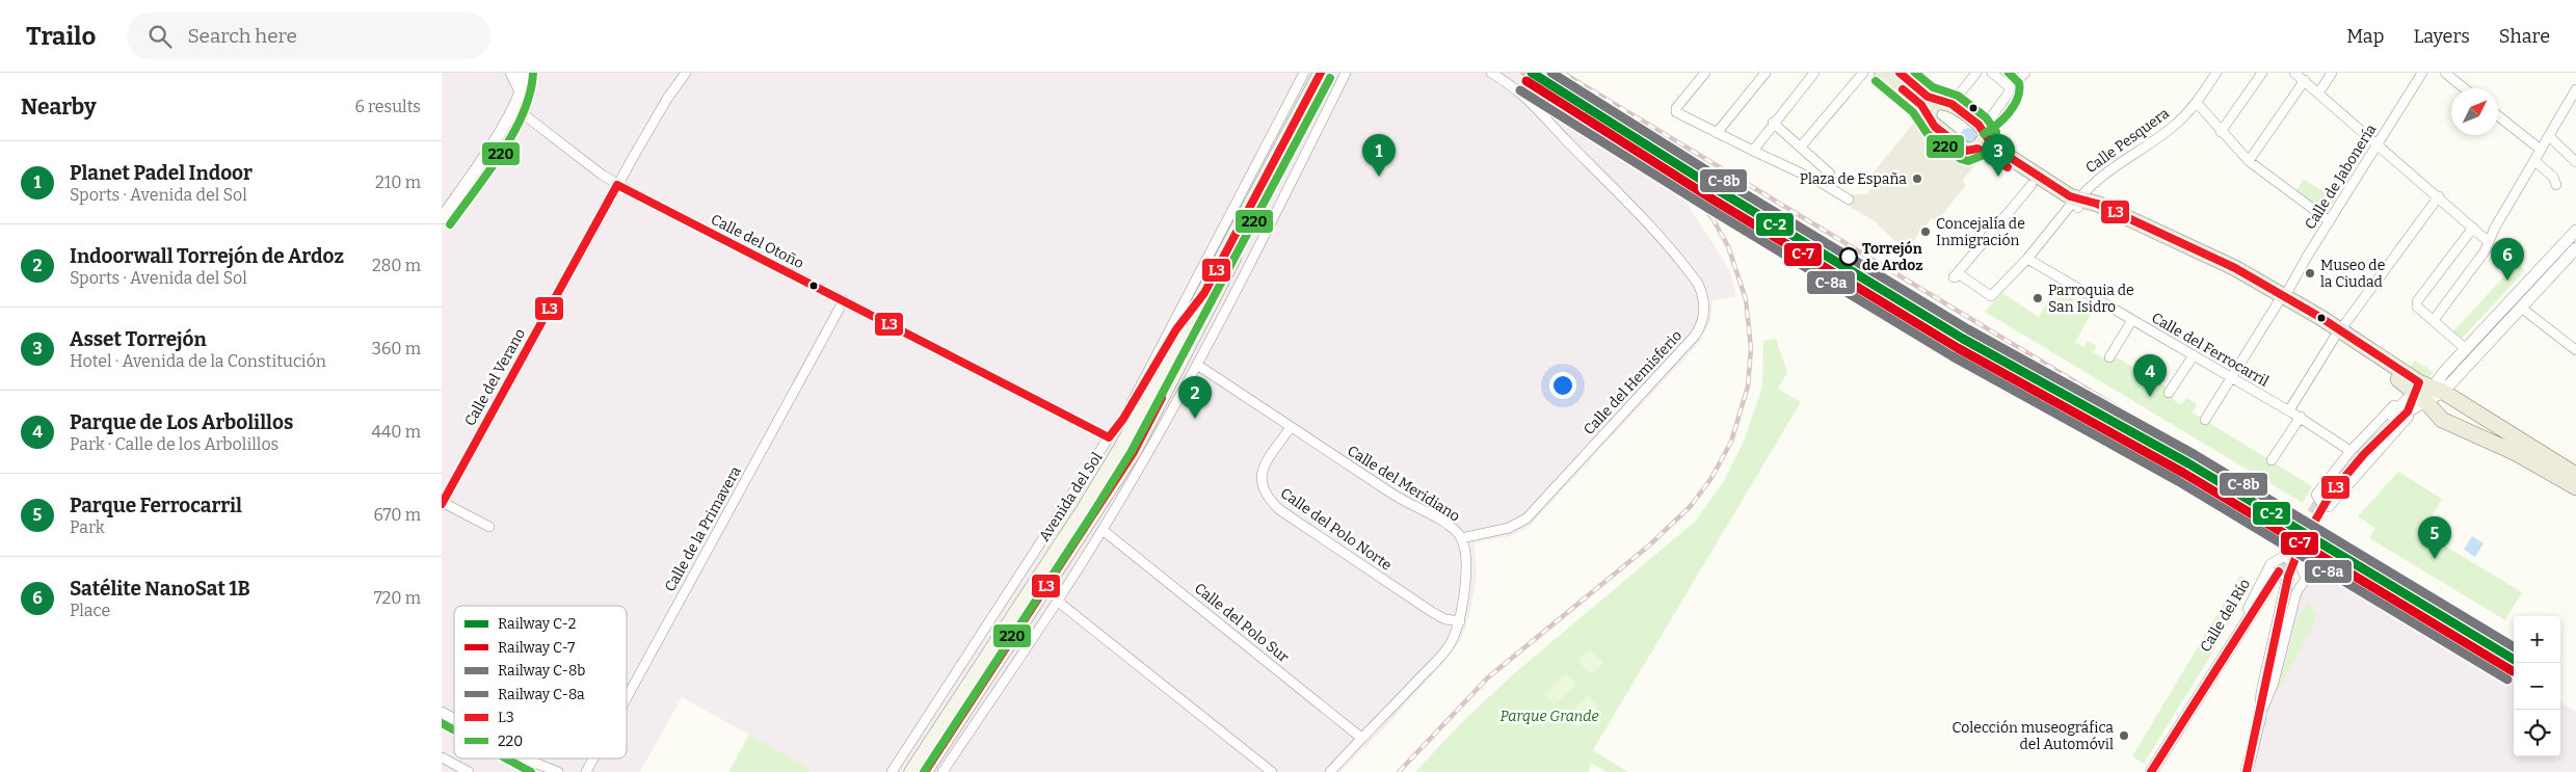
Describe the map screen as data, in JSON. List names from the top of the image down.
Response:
{
  "streets": {
    "main road": ["Avenida del Sol"],
    "street": [
      "Calle Pesquera",
      "Calle de Jabonería",
      "Calle del Otoño",
      "Calle del Ferrocarril",
      "Calle del Verano",
      "Calle del Hemisferio",
      "Calle del Meridiano",
      "Calle de la Primavera",
      "Calle del Polo Norte",
      "Calle del Río",
      "Calle del Polo Sur"
    ]
  },
  "crossings": [
    ["Calle Pesquera", "Calle del Ferrocarril"],
    ["Calle de Jabonería", "Calle del Ferrocarril"],
    ["Calle del Otoño", "Calle del Verano"],
    ["Calle del Otoño", "Avenida del Sol"],
    ["Calle del Otoño", "Calle de la Primavera"],
    ["Calle del Hemisferio", "Calle del Meridiano"],
    ["Calle del Meridiano", "Calle del Polo Norte"],
    ["Calle del Meridiano", "Calle del Polo Sur"]
  ],
  "parks": ["Parque Grande"],
  "places": [
    "Plaza de España",
    "Concejalía de Inmigración",
    "Torrejón de Ardoz",
    "Museo de la Ciudad",
    "Parroquia de San Isidro",
    "Colección museográfica del Automóvil"
  ],
  "lines": [
    "rail line C-2",
    "rail line C-8b",
    "transit line L3",
    "transit line 220",
    "rail line C-7",
    "rail line C-8a"
  ],
  "legend": [
    "Railway C-2",
    "Railway C-7",
    "Railway C-8b",
    "Railway C-8a",
    "L3",
    "220"
  ],
  "north": "top right",
  "page": {
    "header": "Trailo",
    "search": "Search here",
    "nav": ["Map", "Layers", "Share"],
    "heading": ["Nearby", "6 results"],
    "pins": [
      "1",
      "3",
      "6",
      "4",
      "2",
      "5"
    ],
    "list": [
      {
        "mark": "1",
        "name": "Planet Padel Indoor",
        "note": "Sports · Avenida del Sol",
        "value": "210 m"
      },
      {
        "mark": "2",
        "name": "Indoorwall Torrejón de Ardoz",
        "note": "Sports · Avenida del Sol",
        "value": "280 m"
      },
      {
        "mark": "3",
        "name": "Asset Torrejón",
        "note": "Hotel · Avenida de la Constitución",
        "value": "360 m"
      },
      {
        "mark": "4",
        "name": "Parque de Los Arbolillos",
        "note": "Park · Calle de los Arbolillos",
        "value": "440 m"
      },
      {
        "mark": "5",
        "name": "Parque Ferrocarril",
        "note": "Park",
        "value": "670 m"
      },
      {
        "mark": "6",
        "name": "Satélite NanoSat 1B",
        "note": "Place",
        "value": "720 m"
      }
    ],
    "map_buttons": ["+", "−"]
  }
}
